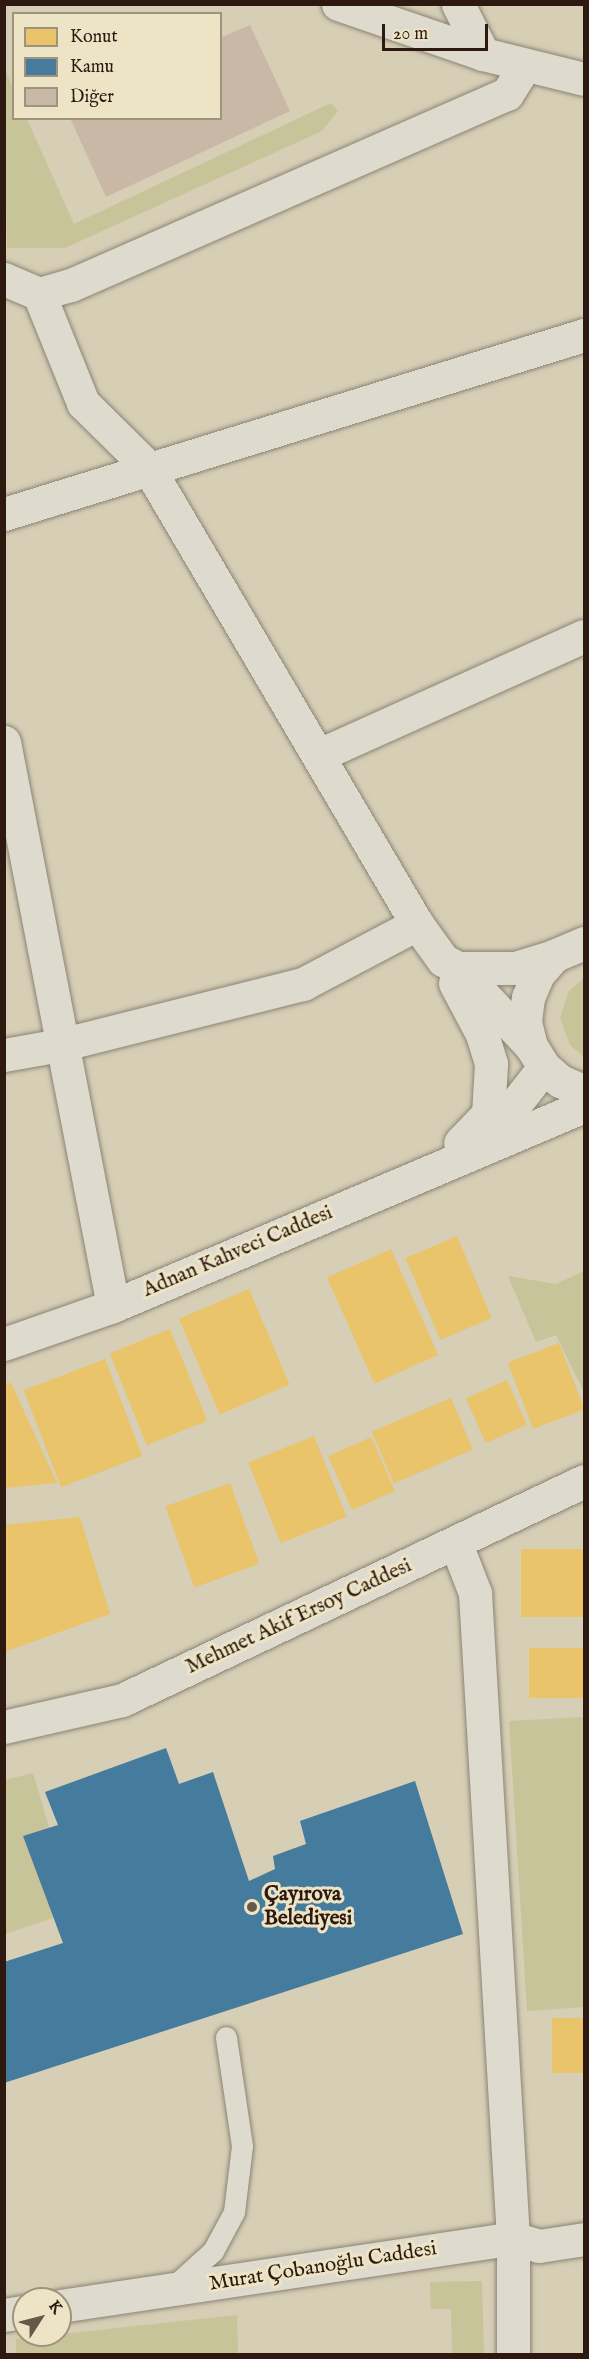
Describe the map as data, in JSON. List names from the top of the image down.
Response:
{
  "streets": {
    "street": ["Adnan Kahveci Caddesi", "Mehmet Akif Ersoy Caddesi", "Murat Çobanoğlu Caddesi"]
  },
  "places": ["Çayırova Belediyesi"],
  "legend": ["Konut", "Kamu", "Diğer"],
  "scale_bar": "20 m",
  "north": "top right"
}
